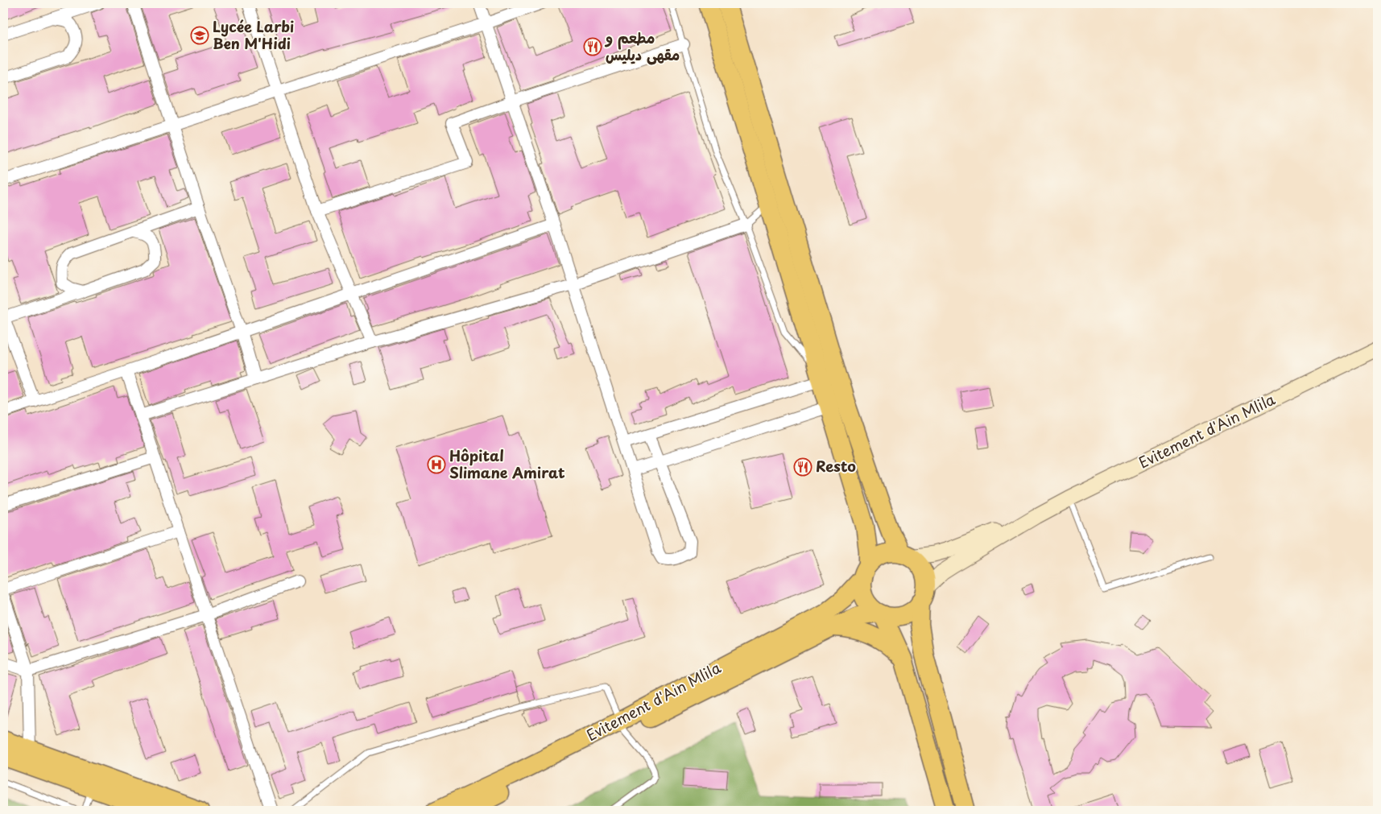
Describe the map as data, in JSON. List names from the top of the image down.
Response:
{
  "streets": {
    "highway": ["Evitement d'Ain Mlila"]
  },
  "places": {
    "school or university": ["Lycée Larbi Ben M'Hidi"],
    "restaurant": ["مطعم و مقهى ديليس", "Resto"],
    "hospital": ["Hôpital Slimane Amirat"]
  }
}
